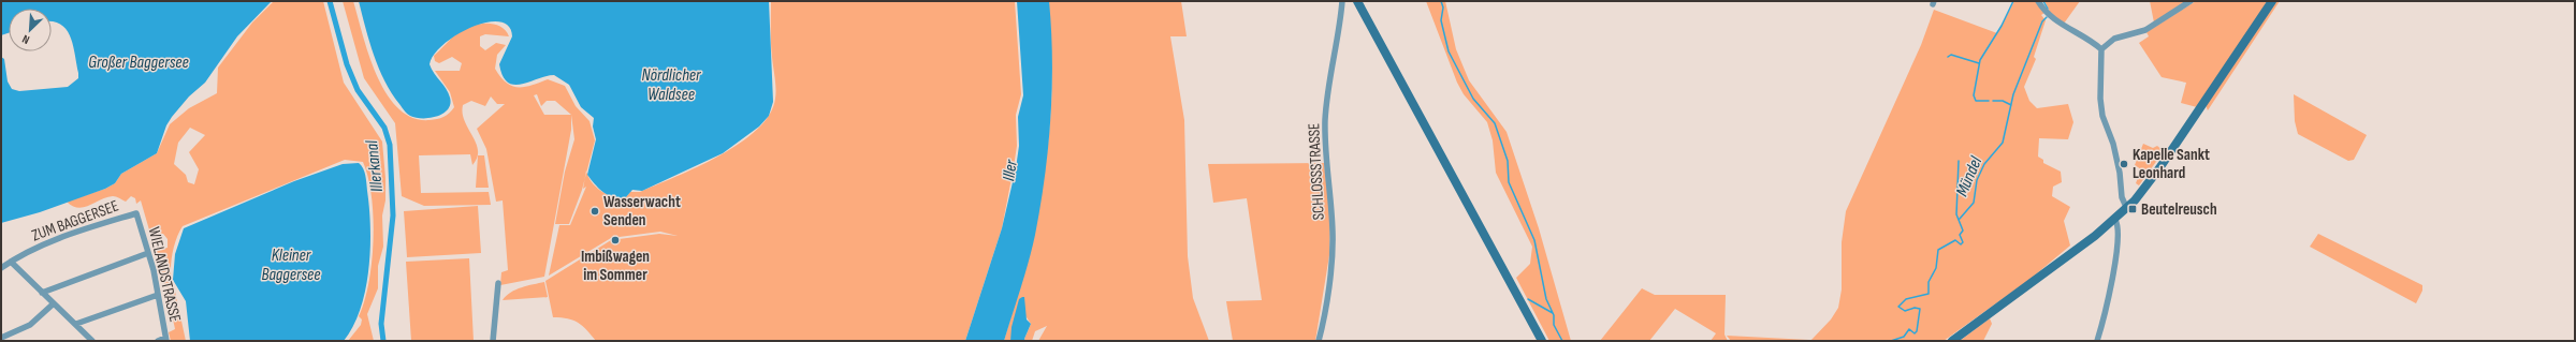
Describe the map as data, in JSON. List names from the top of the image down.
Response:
{
  "streets": {
    "street": ["SCHLOSSSTRASSE", "ZUM BAGGERSEE", "WIELANDSTRASSE"]
  },
  "crossings": [
    ["ZUM BAGGERSEE", "WIELANDSTRASSE"]
  ],
  "water": [
    "Großer Baggersee",
    "Nördlicher Waldsee",
    "Illerkanal",
    "Iller",
    "Mündel",
    "Kleiner Baggersee"
  ],
  "places": {
    "other": ["Kapelle Sankt Leonhard", "Wasserwacht Senden", "Imbißwagen im Sommer"],
    "transit": ["Beutelreusch"]
  },
  "north": "bottom left"
}
